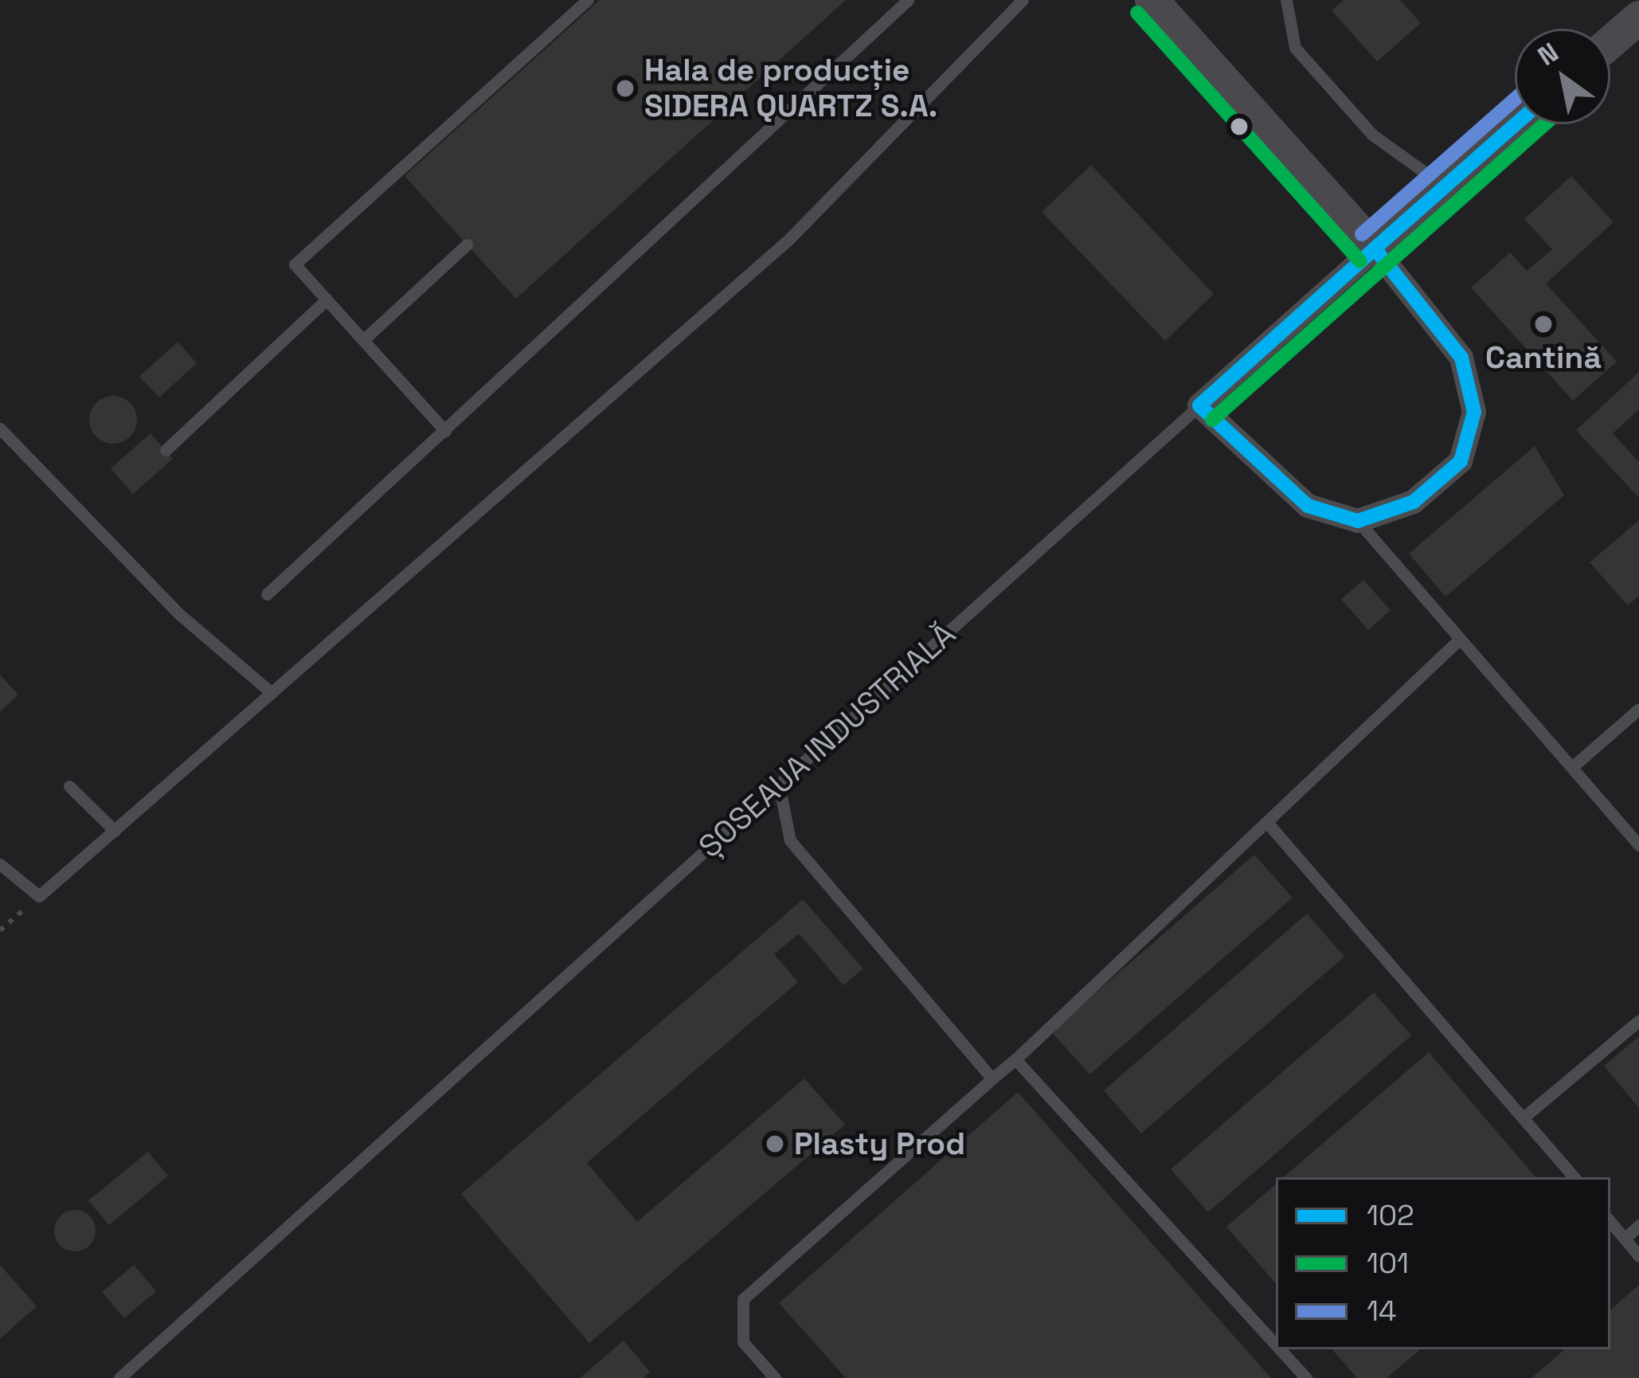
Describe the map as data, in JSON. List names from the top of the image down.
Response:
{
  "streets": {
    "street": ["ȘOSEAUA INDUSTRIALĂ"]
  },
  "places": ["Hala de producție SIDERA QUARTZ S.A.", "Cantină", "Plasty Prod"],
  "lines": ["transit line 101", "transit line 14", "transit line 102"],
  "legend": ["102", "101", "14"],
  "north": "top left"
}
